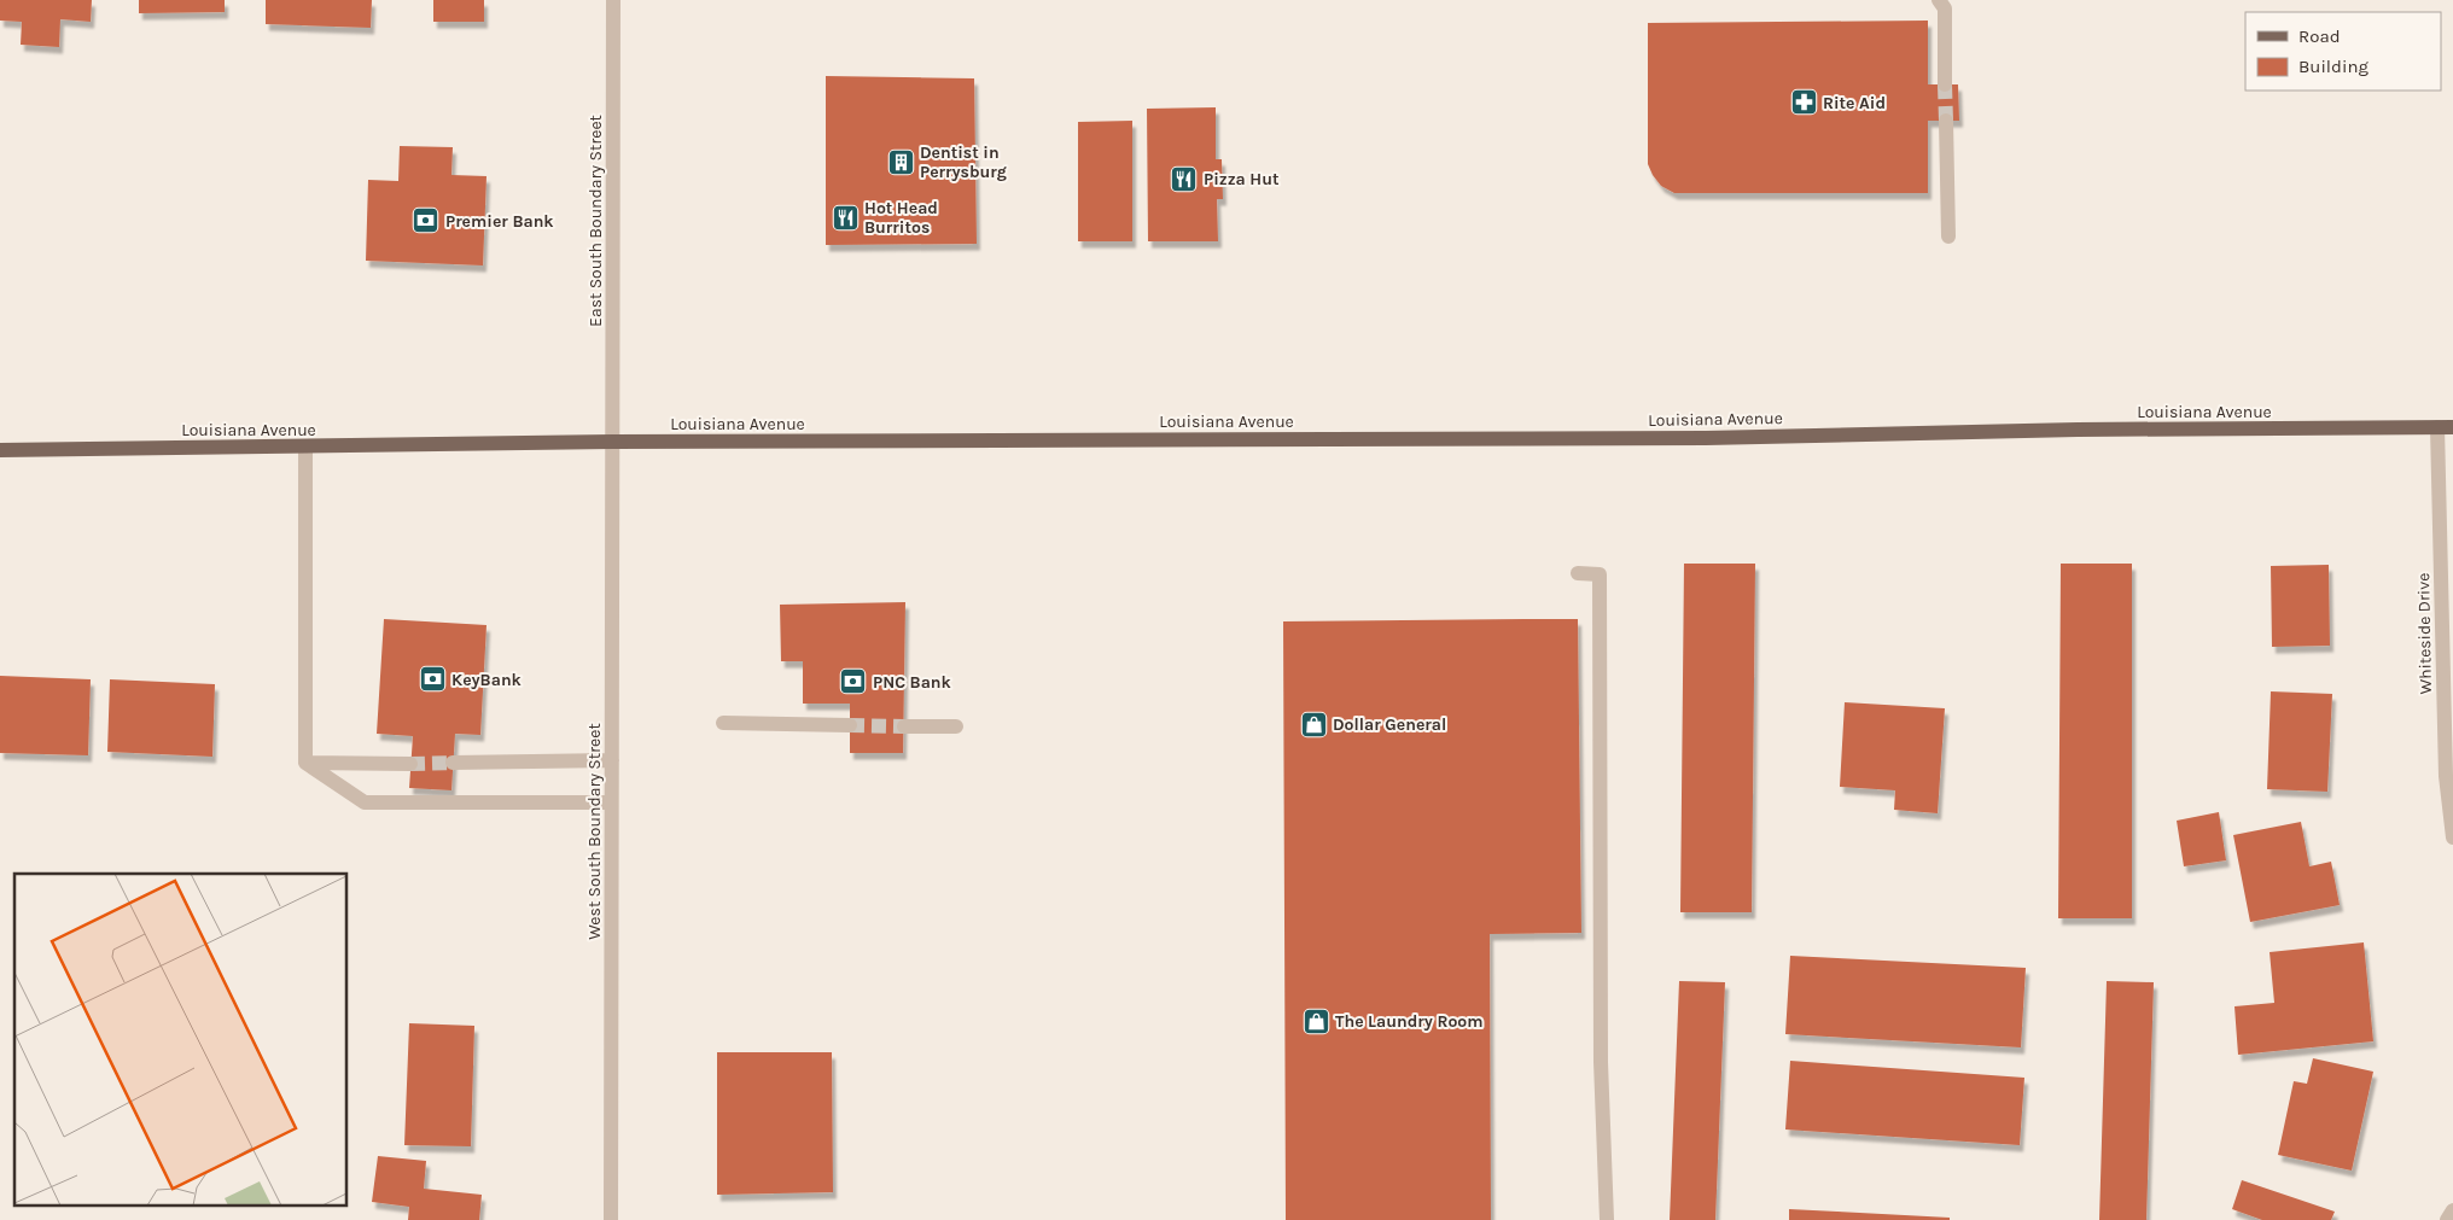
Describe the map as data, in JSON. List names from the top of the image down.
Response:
{
  "streets": {
    "main road": ["Louisiana Avenue"],
    "street": ["East South Boundary Street", "Whiteside Drive", "West South Boundary Street"]
  },
  "crossings": [
    ["East South Boundary Street", "Louisiana Avenue"],
    ["East South Boundary Street", "West South Boundary Street"],
    ["Louisiana Avenue", "Whiteside Drive"],
    ["Louisiana Avenue", "West South Boundary Street"]
  ],
  "places": {
    "pharmacy": ["Rite Aid"],
    "building": ["Dentist in Perrysburg"],
    "restaurant": ["Pizza Hut", "Hot Head Burritos"],
    "bank": ["Premier Bank", "KeyBank", "PNC Bank"],
    "shop": ["Dollar General", "The Laundry Room"]
  },
  "legend": ["Road", "Building"]
}
